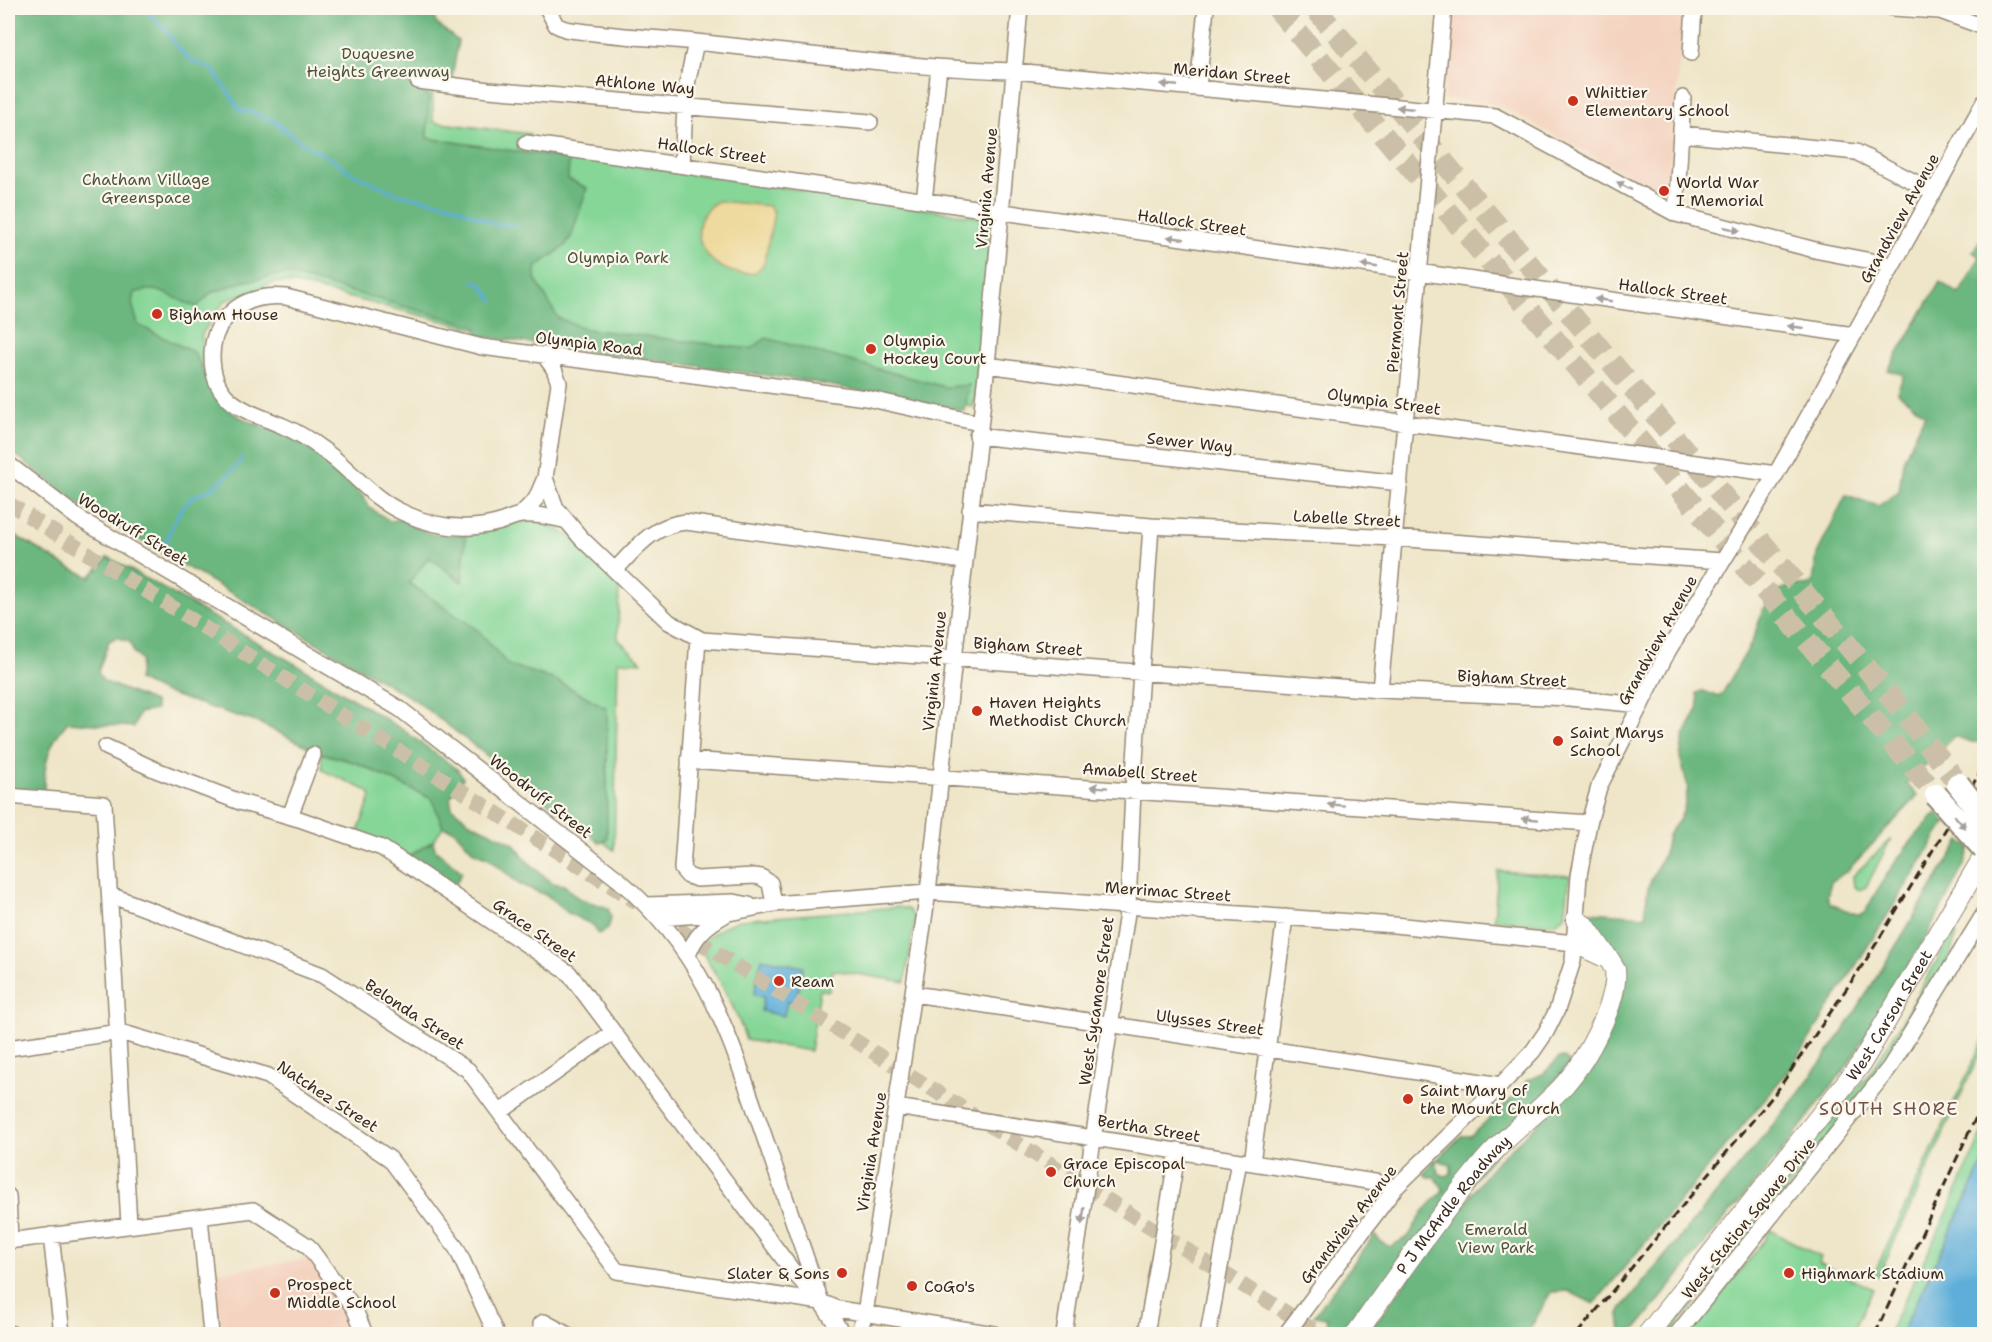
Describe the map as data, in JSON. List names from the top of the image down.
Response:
{
  "streets": {
    "main road": ["West Carson Street", "P J McArdle Roadway"],
    "street": [
      "Meridan Street",
      "Athlone Way",
      "Hallock Street",
      "Virginia Avenue",
      "Grandview Avenue",
      "Piermont Street",
      "Olympia Road",
      "Olympia Street",
      "Sewer Way",
      "Labelle Street",
      "Woodruff Street",
      "Bigham Street",
      "Amabell Street",
      "Merrimac Street",
      "Grace Street",
      "West Sycamore Street",
      "Belonda Street",
      "Ulysses Street",
      "Natchez Street",
      "Bertha Street",
      "West Station Square Drive"
    ]
  },
  "crossings": [
    ["Meridan Street", "Virginia Avenue"],
    ["Meridan Street", "Grandview Avenue"],
    ["Meridan Street", "Piermont Street"],
    ["Hallock Street", "Virginia Avenue"],
    ["Hallock Street", "Grandview Avenue"],
    ["Hallock Street", "Piermont Street"],
    ["Virginia Avenue", "Olympia Road"],
    ["Virginia Avenue", "Olympia Street"],
    ["Virginia Avenue", "Sewer Way"],
    ["Virginia Avenue", "Labelle Street"],
    ["Virginia Avenue", "Bigham Street"],
    ["Virginia Avenue", "Amabell Street"],
    ["Virginia Avenue", "Merrimac Street"],
    ["Virginia Avenue", "Ulysses Street"],
    ["Virginia Avenue", "Bertha Street"],
    ["Grandview Avenue", "Olympia Street"],
    ["Grandview Avenue", "Labelle Street"],
    ["Grandview Avenue", "Bigham Street"],
    ["Grandview Avenue", "Amabell Street"],
    ["Grandview Avenue", "Merrimac Street"],
    ["Grandview Avenue", "Ulysses Street"],
    ["Grandview Avenue", "Bertha Street"],
    ["Piermont Street", "Olympia Street"],
    ["Piermont Street", "Sewer Way"],
    ["Piermont Street", "Labelle Street"],
    ["Piermont Street", "Bigham Street"],
    ["Olympia Road", "Sewer Way"],
    ["Labelle Street", "West Sycamore Street"],
    ["Woodruff Street", "Merrimac Street"],
    ["Woodruff Street", "Grace Street"],
    ["Woodruff Street", "Belonda Street"],
    ["Bigham Street", "West Sycamore Street"],
    ["Amabell Street", "West Sycamore Street"],
    ["Merrimac Street", "West Sycamore Street"],
    ["Grace Street", "Belonda Street"],
    ["West Sycamore Street", "Ulysses Street"],
    ["West Sycamore Street", "Bertha Street"]
  ],
  "one_way": ["Hallock Street", "Amabell Street"],
  "districts": ["SOUTH SHORE"],
  "parks": [
    "Duquesne Heights Greenway",
    "Chatham Village Greenspace",
    "Olympia Park",
    "Emerald View Park"
  ],
  "places": [
    "Whittier Elementary School",
    "World War I Memorial",
    "Bigham House",
    "Olympia Hockey Court",
    "Haven Heights Methodist Church",
    "Saint Marys School",
    "Ream",
    "Saint Mary of the Mount Church",
    "Grace Episcopal Church",
    "Slater & Sons",
    "Highmark Stadium",
    "CoGo's",
    "Prospect Middle School"
  ]
}
